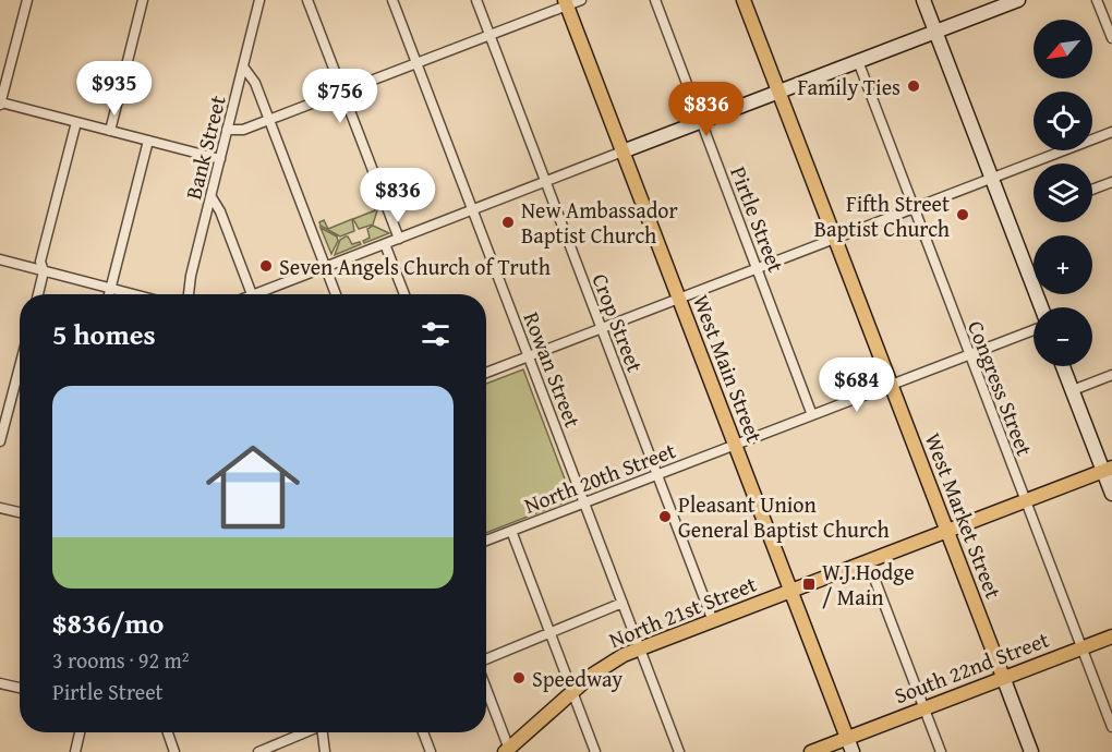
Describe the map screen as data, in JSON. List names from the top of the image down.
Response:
{
  "streets": {
    "main road": [
      "West Main Street",
      "West Market Street",
      "North 21st Street",
      "South 22nd Street"
    ],
    "street": [
      "Bank Street",
      "Pirtle Street",
      "Crop Street",
      "Rowan Street",
      "Congress Street",
      "North 20th Street"
    ]
  },
  "crossings": [
    ["Pirtle Street", "North 20th Street"],
    ["Crop Street", "North 20th Street"],
    ["Crop Street", "North 21st Street"],
    ["West Main Street", "North 20th Street"],
    ["West Main Street", "North 21st Street"],
    ["West Main Street", "South 22nd Street"],
    ["Rowan Street", "North 20th Street"],
    ["Rowan Street", "North 21st Street"],
    ["Congress Street", "North 20th Street"],
    ["Congress Street", "North 21st Street"],
    ["Congress Street", "South 22nd Street"],
    ["North 20th Street", "West Market Street"],
    ["West Market Street", "North 21st Street"],
    ["West Market Street", "South 22nd Street"]
  ],
  "places": {
    "other": [
      "Family Ties",
      "Fifth Street Baptist Church",
      "New Ambassador Baptist Church",
      "Seven Angels Church of Truth",
      "Pleasant Union General Baptist Church",
      "Speedway"
    ],
    "transit": ["W.J.Hodge / Main"]
  },
  "north": "bottom left",
  "page": {
    "map_buttons": ["+", "−"],
    "price": [
      "$935",
      "$756",
      "$836",
      "$836",
      "$684"
    ],
    "heading": "5 homes",
    "list": [
      {
        "name": "$836/mo",
        "note": "3 rooms · 92 m² · Pirtle Street"
      }
    ]
  }
}
